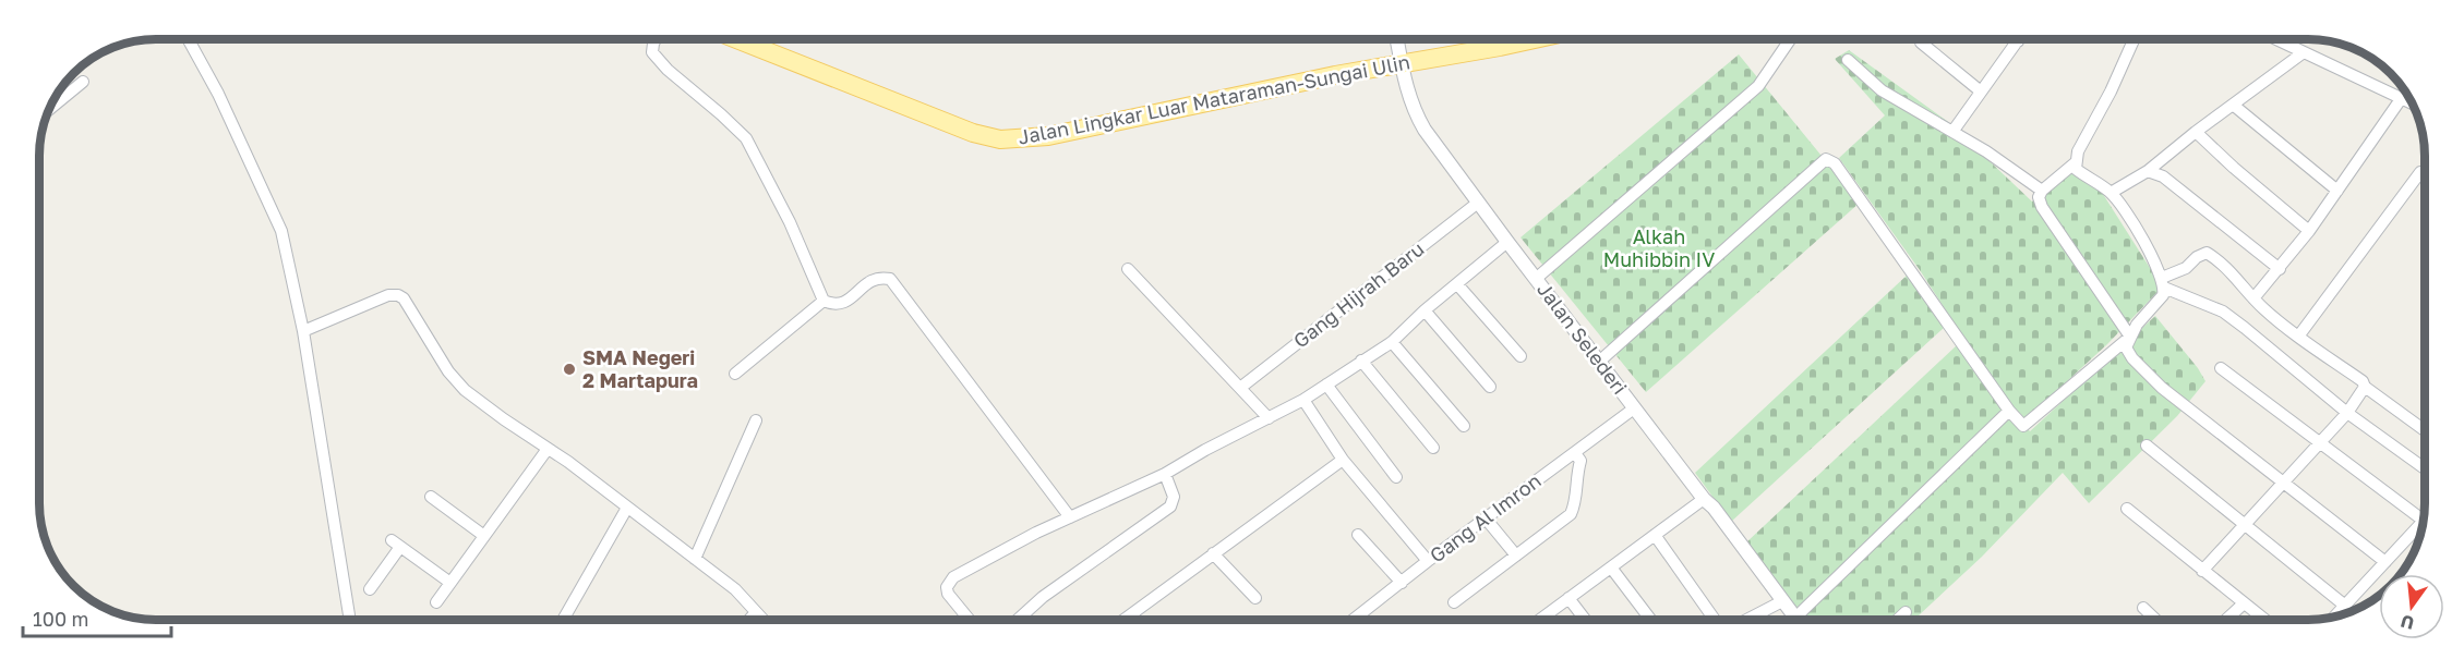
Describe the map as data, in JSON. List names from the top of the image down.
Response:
{
  "streets": {
    "main road": ["Jalan Lingkar Luar Mataraman-Sungai Ulin"],
    "street": ["Gang Hijrah Baru", "Jalan Selederi", "Gang Al Imron"]
  },
  "crossings": [
    ["Jalan Lingkar Luar Mataraman-Sungai Ulin", "Jalan Selederi"],
    ["Gang Hijrah Baru", "Jalan Selederi"],
    ["Jalan Selederi", "Gang Al Imron"]
  ],
  "parks": ["Alkah Muhibbin IV"],
  "places": ["SMA Negeri 2 Martapura"],
  "scale_bar": "100 m",
  "north": "bottom"
}
